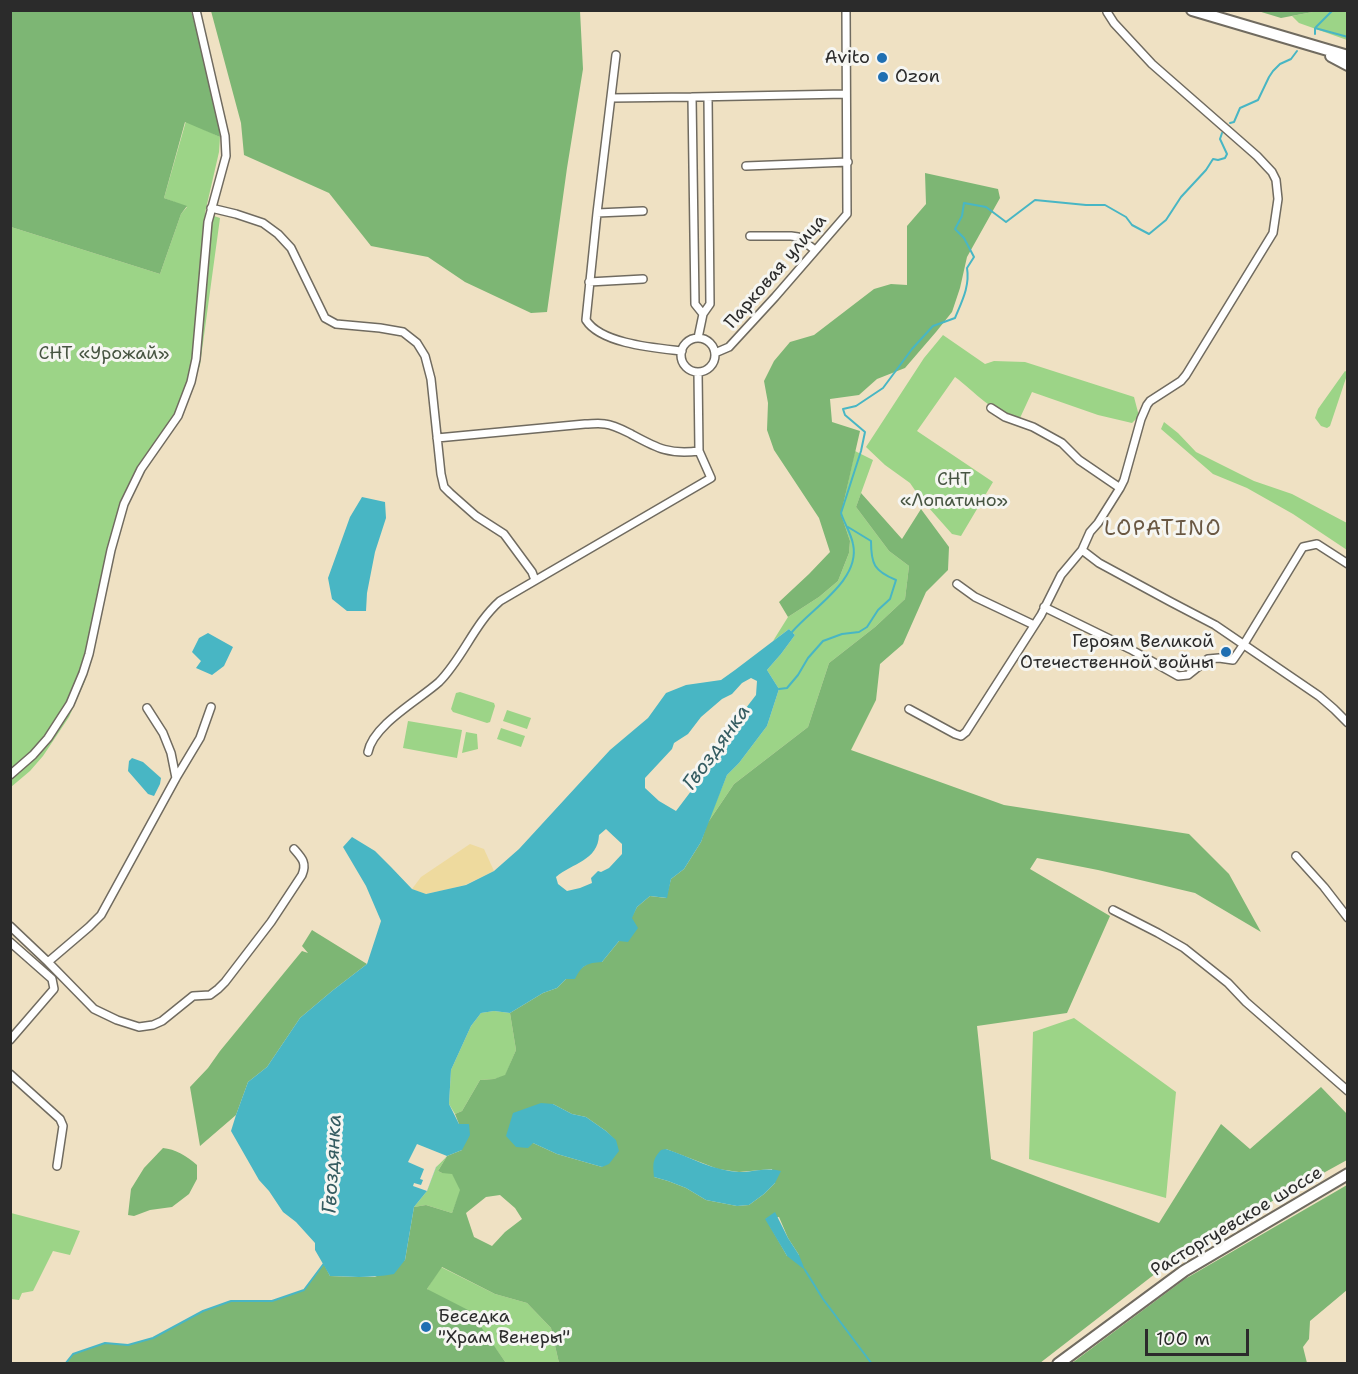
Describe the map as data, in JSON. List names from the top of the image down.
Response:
{
  "streets": {
    "main road": ["Расторгуевское шоссе"],
    "street": ["Парковая улица"]
  },
  "districts": ["LOPATINO"],
  "water": ["Гвоздянка"],
  "parks": ["СНТ «Урожай»", "СНТ «Лопатино»"],
  "places": [
    "Avito",
    "Ozon",
    "Героям Великой Отечественной войны",
    "Беседка \"Храм Венеры\""
  ],
  "scale_bar": "100 m"
}
